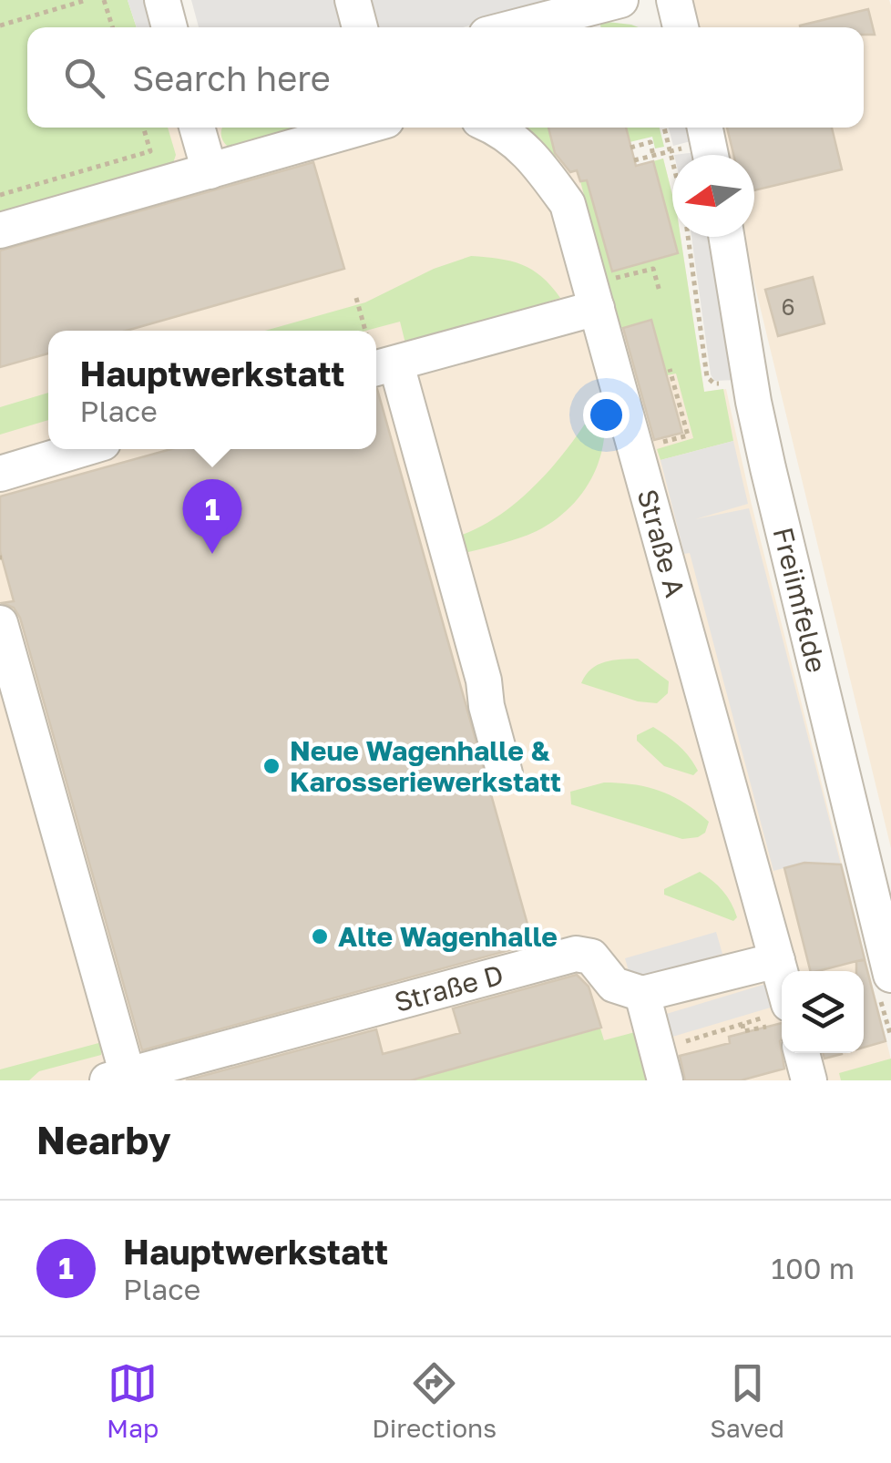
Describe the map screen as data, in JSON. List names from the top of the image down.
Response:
{
  "streets": {
    "street": ["Straße A", "Freiimfelde", "Straße D"]
  },
  "places": ["Neue Wagenhalle & Karosseriewerkstatt", "Alte Wagenhalle"],
  "house_numbers": ["6"],
  "north": "left",
  "page": {
    "search": "Search here",
    "popup": ["Hauptwerkstatt", "Place"],
    "pins": "1",
    "heading": "Nearby",
    "list": [
      {
        "mark": "1",
        "name": "Hauptwerkstatt",
        "note": "Place",
        "value": "100 m"
      }
    ],
    "nav": ["Map", "Directions", "Saved"]
  }
}
